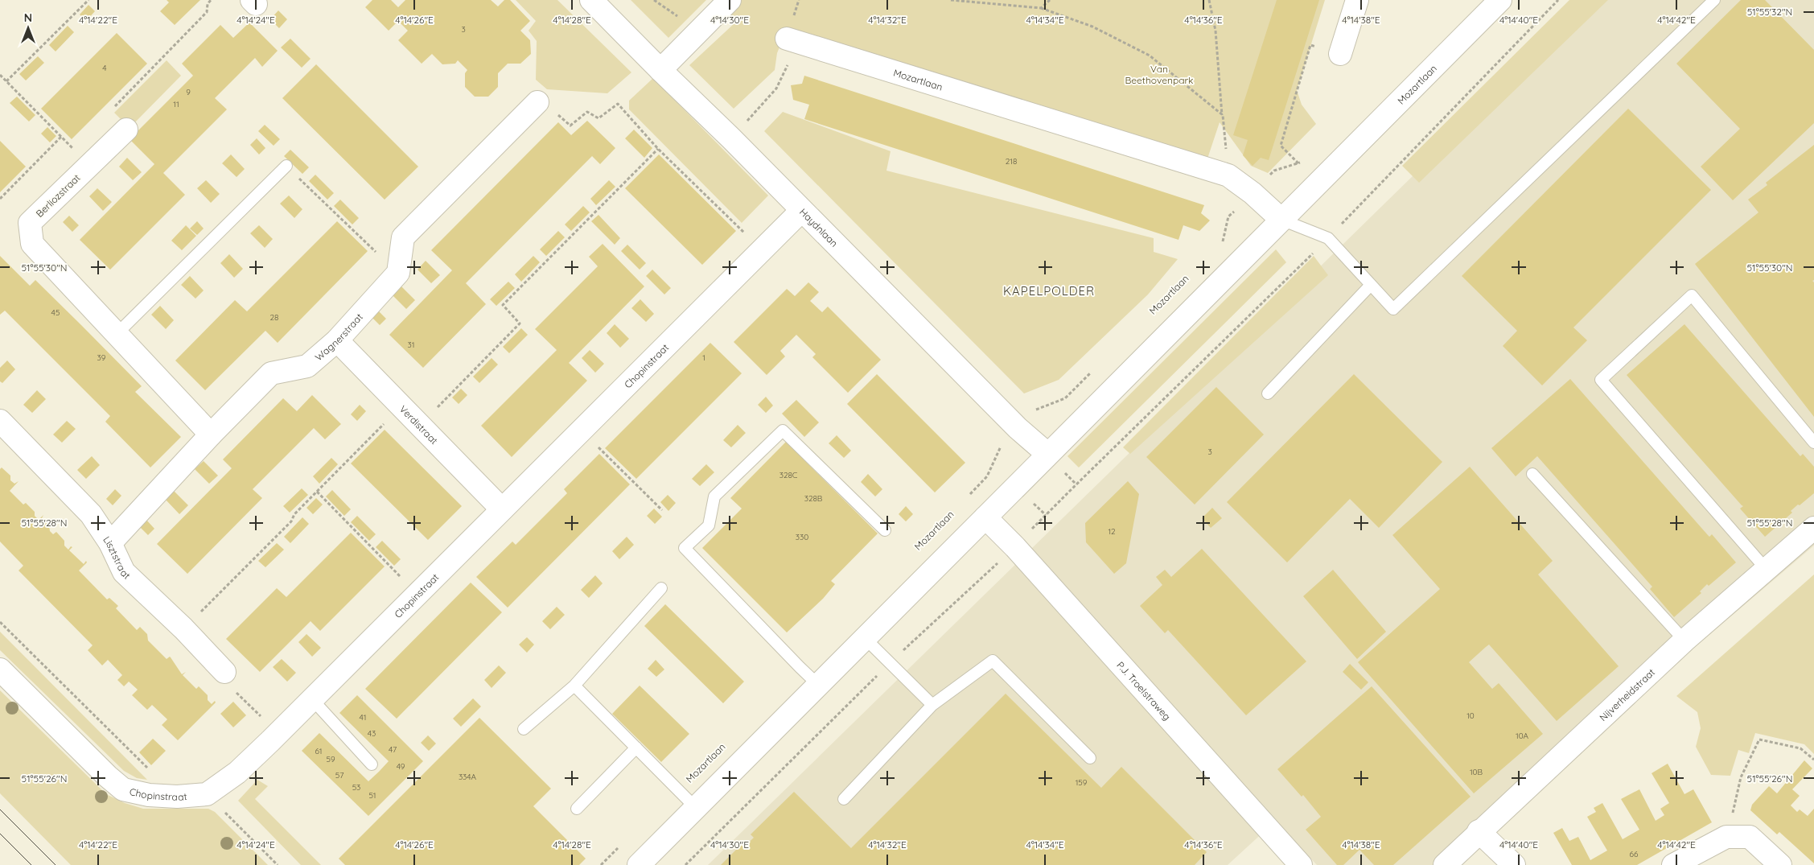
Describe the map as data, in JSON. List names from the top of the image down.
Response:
{
  "streets": {
    "street": [
      "Mozartlaan",
      "Berliozstraat",
      "Haydnlaan",
      "Wagnerstraat",
      "Chopinstraat",
      "Verdistraat",
      "Lisztstraat",
      "P.J. Troelstraweg",
      "Nijverheidstraat"
    ]
  },
  "crossings": [
    ["Mozartlaan", "Haydnlaan"],
    ["Mozartlaan", "P.J. Troelstraweg"],
    ["Berliozstraat", "Wagnerstraat"],
    ["Haydnlaan", "Chopinstraat"],
    ["Wagnerstraat", "Verdistraat"],
    ["Wagnerstraat", "Lisztstraat"],
    ["Chopinstraat", "Verdistraat"]
  ],
  "districts": ["KAPELPOLDER"],
  "parks": ["Van Beethovenpark"],
  "house_numbers": [
    "3",
    "4",
    "9",
    "11",
    "218",
    "45",
    "28",
    "31",
    "39",
    "1",
    "3",
    "328C",
    "328B",
    "12",
    "330",
    "10",
    "41",
    "43",
    "10A",
    "47",
    "61",
    "59",
    "49",
    "10B",
    "57",
    "334A",
    "159",
    "53",
    "51",
    "66"
  ],
  "north": "top",
  "coordinates": [
    "51°55'32\"N",
    "4°14'22\"E",
    "4°14'24\"E",
    "4°14'26\"E",
    "4°14'28\"E",
    "4°14'30\"E",
    "4°14'32\"E",
    "4°14'34\"E",
    "4°14'36\"E",
    "4°14'38\"E",
    "4°14'40\"E",
    "4°14'42\"E",
    "51°55'30\"N",
    "51°55'28\"N",
    "51°55'26\"N"
  ]
}
